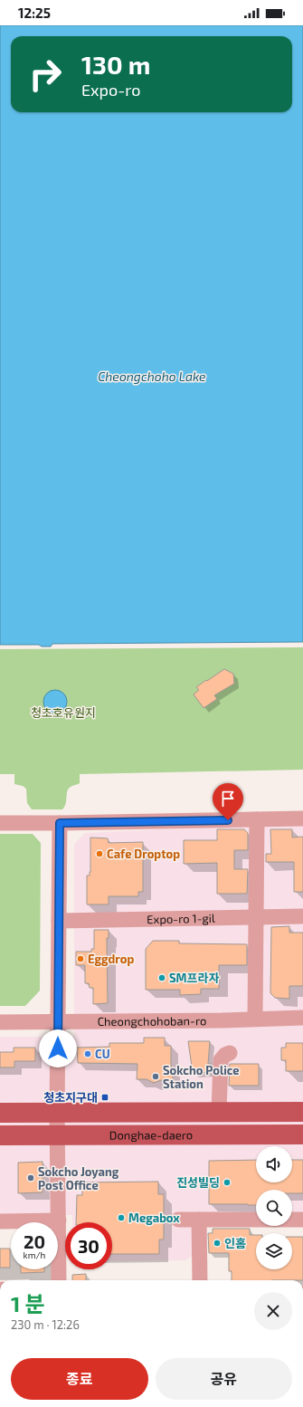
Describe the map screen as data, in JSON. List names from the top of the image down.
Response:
{
  "streets": {
    "main road": ["Donghae-daero"],
    "street": ["Expo-ro 1-gil", "Cheongchohoban-ro"]
  },
  "water": ["Cheongchoho Lake"],
  "parks": ["청초호유원지"],
  "places": {
    "other": [
      "Cafe Droptop",
      "Eggdrop",
      "SM프라자",
      "CU",
      "Sokcho Police Station",
      "Sokcho Joyang Post Office",
      "진성빌딩",
      "Megabox",
      "인홈"
    ],
    "transit": ["청초지구대"]
  },
  "page": {
    "status": "12:25",
    "turn": ["130 m", "Expo-ro"],
    "speed": "20 km/h",
    "limit": "30",
    "heading": ["1 분", "230 m · 12:26"],
    "buttons": ["종료", "공유"]
  }
}
